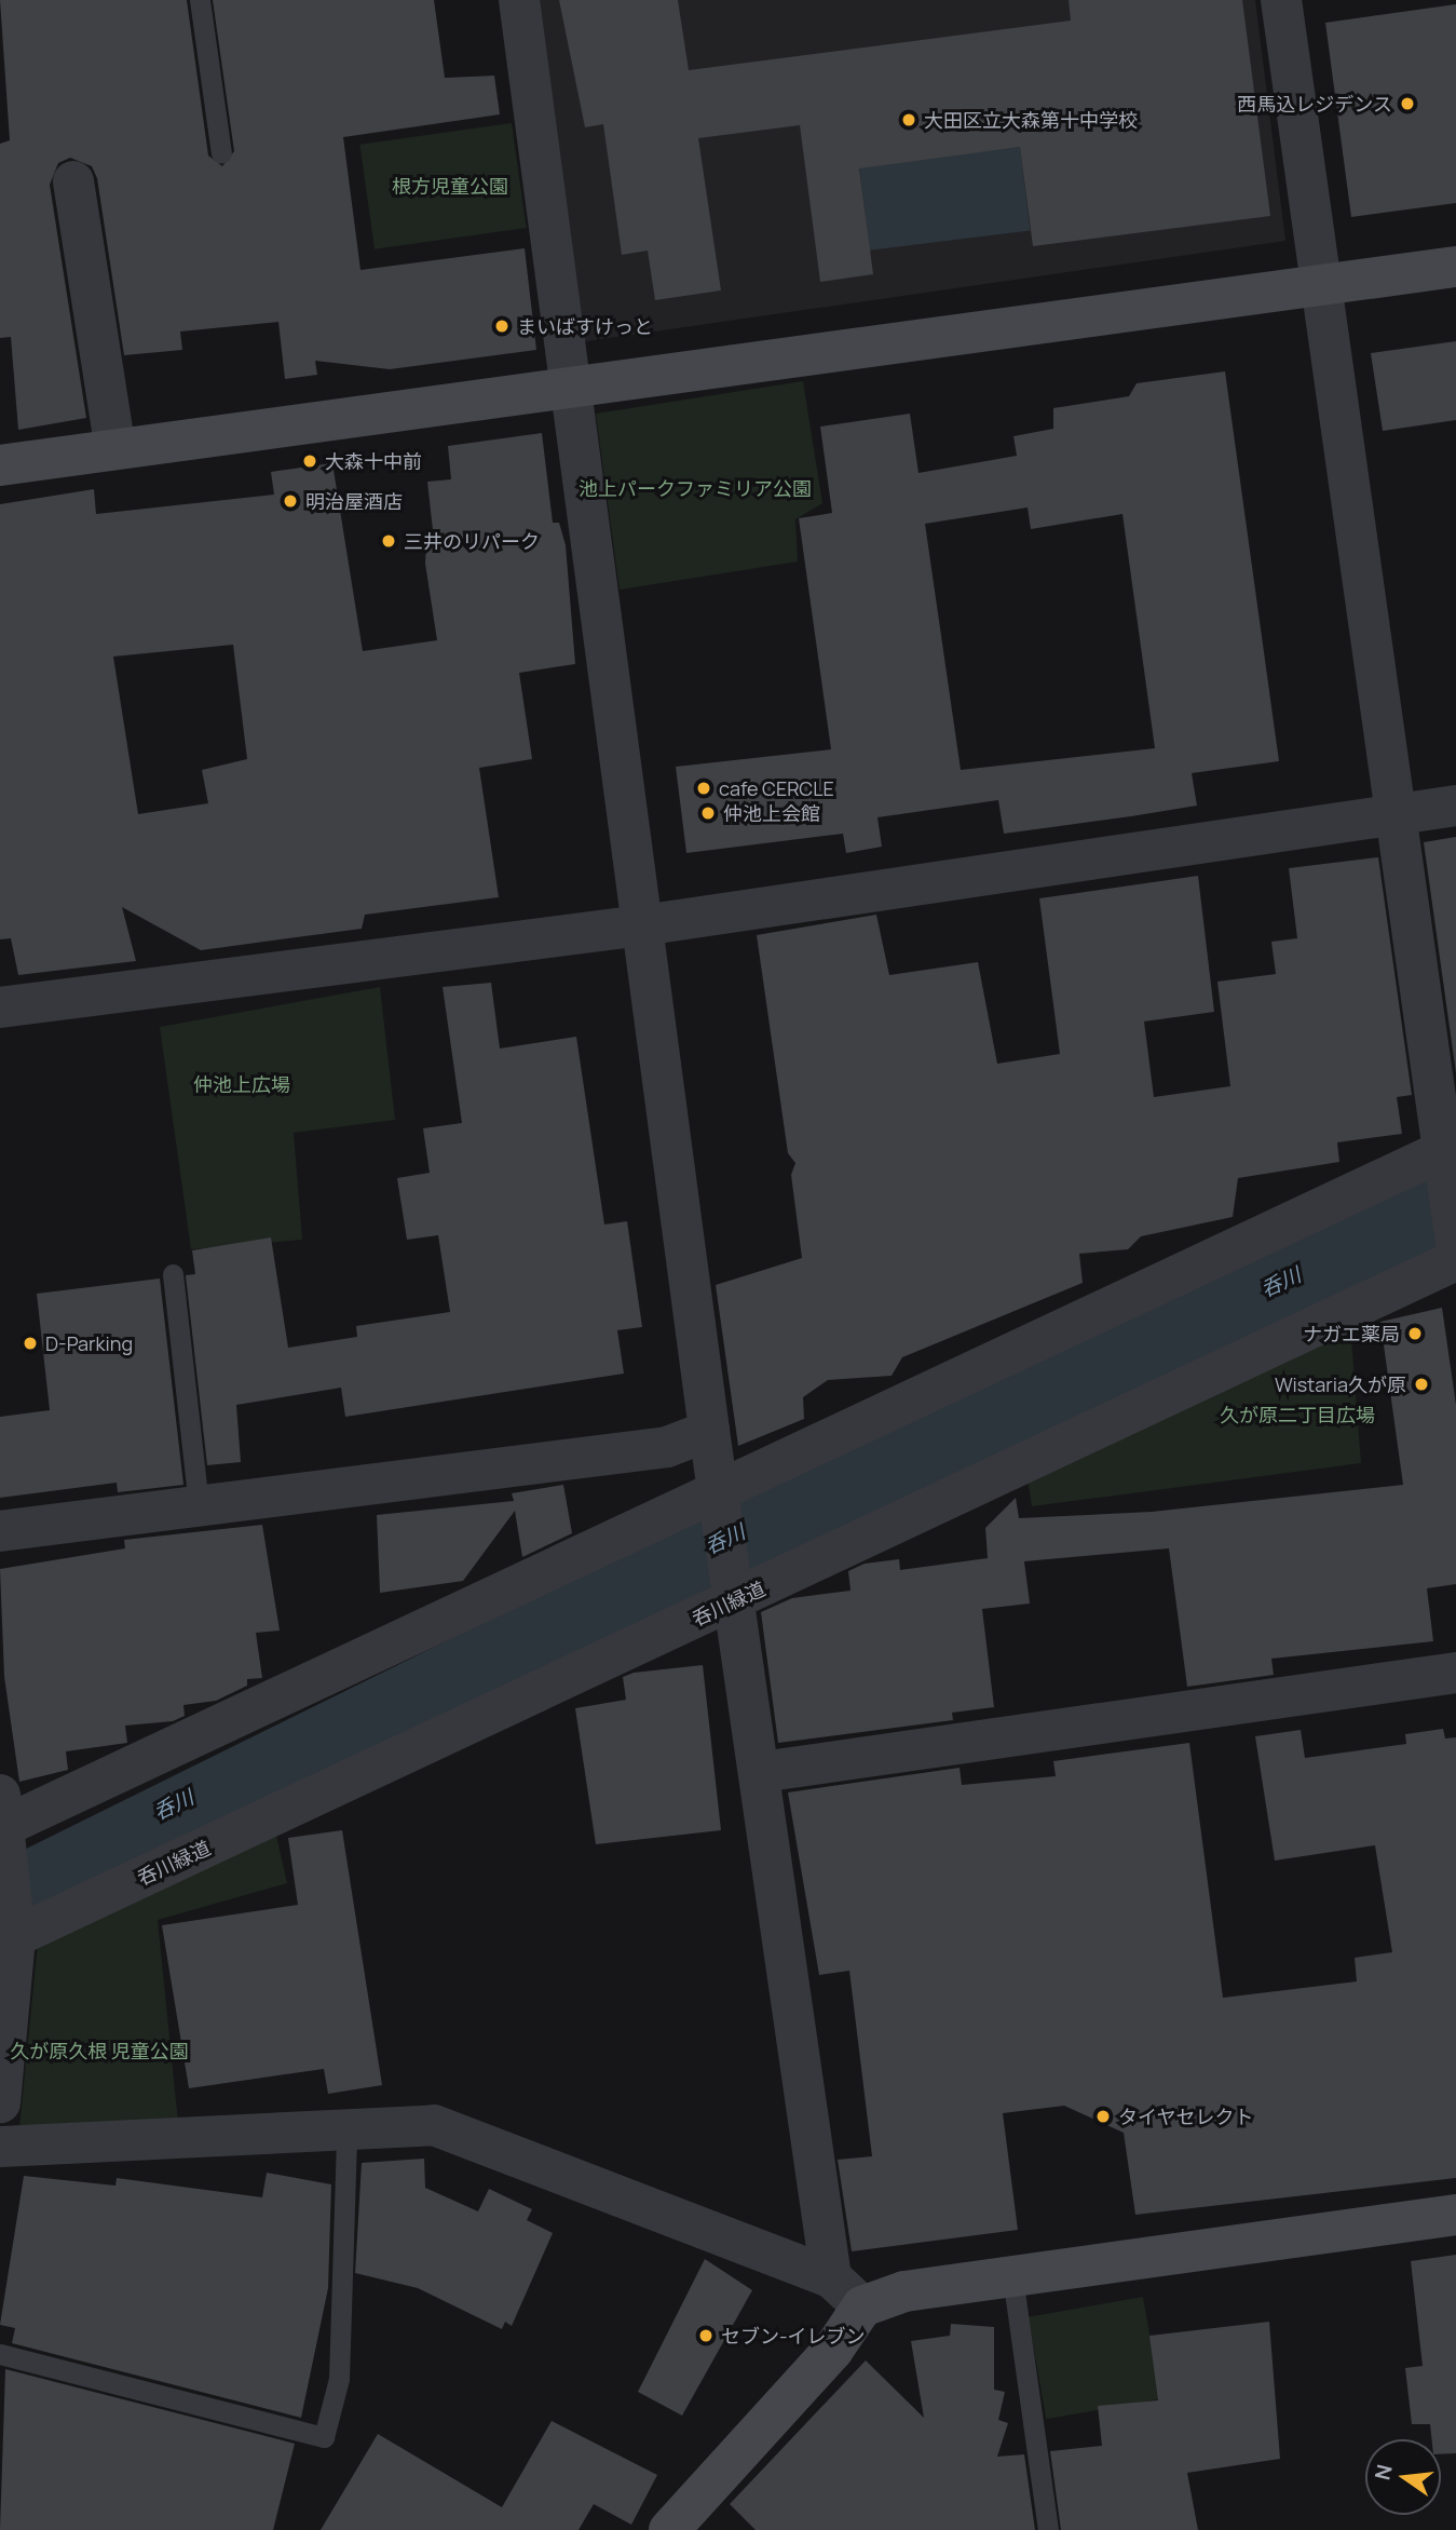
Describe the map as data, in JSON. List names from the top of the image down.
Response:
{
  "streets": {
    "street": ["呑川緑道"]
  },
  "water": ["呑川"],
  "parks": [
    "根方児童公園",
    "池上パークファミリア公園",
    "仲池上広場",
    "久が原二丁目広場",
    "久が原久根 児童公園"
  ],
  "places": [
    "西馬込レジデンス",
    "大田区立大森第十中学校",
    "まいばすけっと",
    "大森十中前",
    "明治屋酒店",
    "三井のリパーク",
    "cafe CERCLE",
    "仲池上会館",
    "ナガエ薬局",
    "D-Parking",
    "Wistaria久が原",
    "タイヤセレクト",
    "セブン-イレブン"
  ],
  "north": "left"
}
